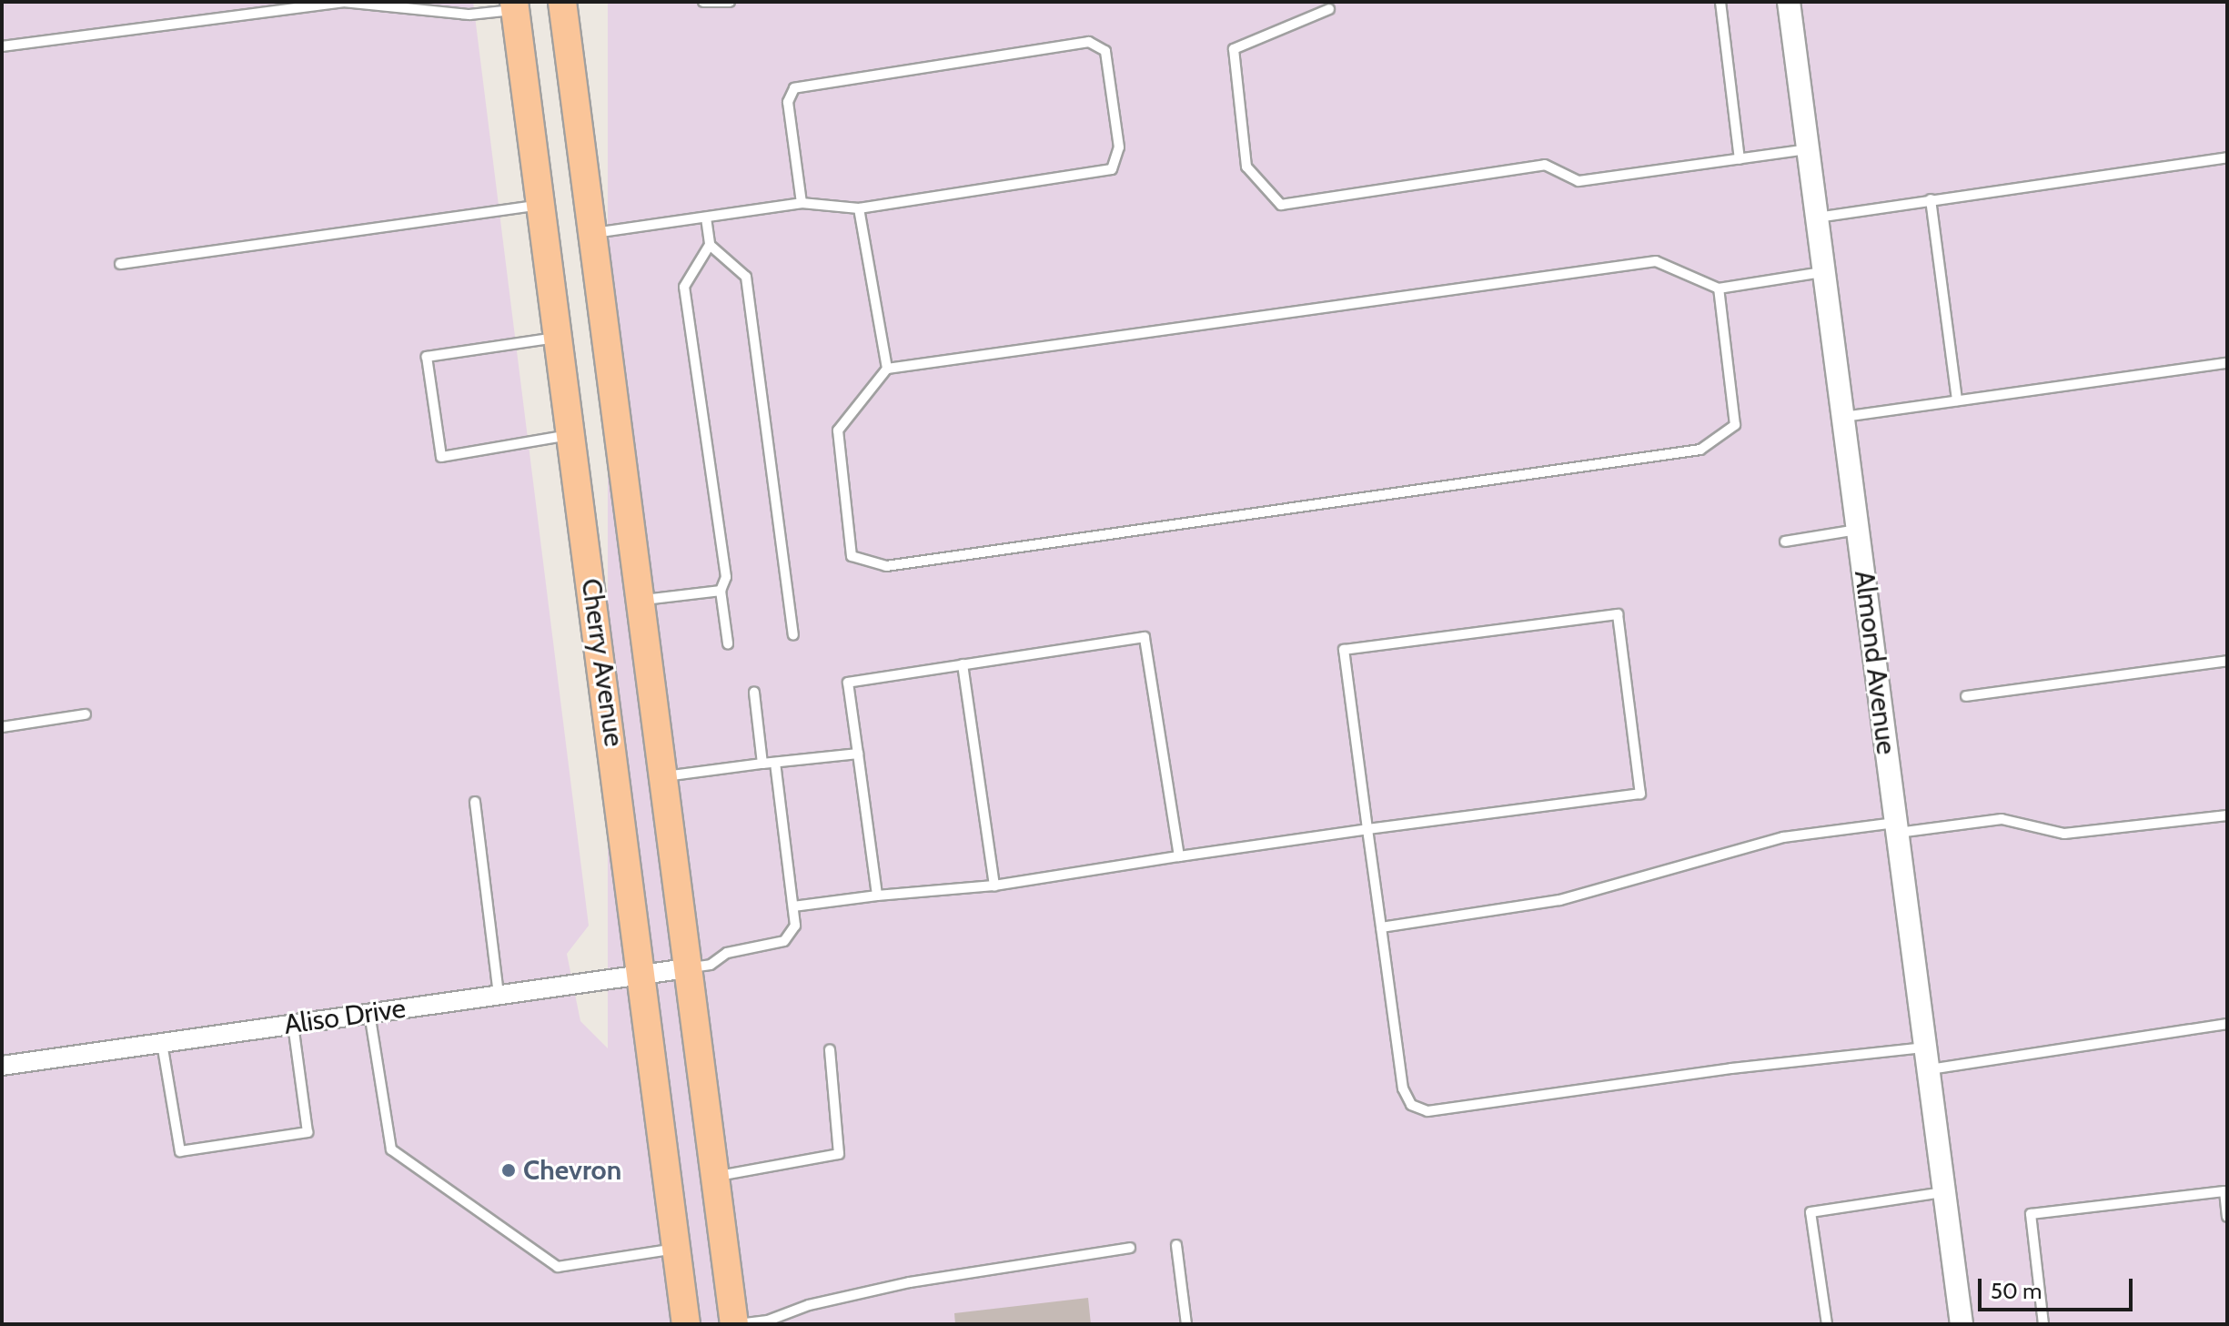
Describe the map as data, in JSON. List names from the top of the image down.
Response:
{
  "streets": {
    "main road": ["Cherry Avenue"],
    "street": ["Almond Avenue", "Aliso Drive"]
  },
  "crossings": [
    ["Cherry Avenue", "Aliso Drive"]
  ],
  "places": ["Chevron"],
  "scale_bar": "50 m"
}
